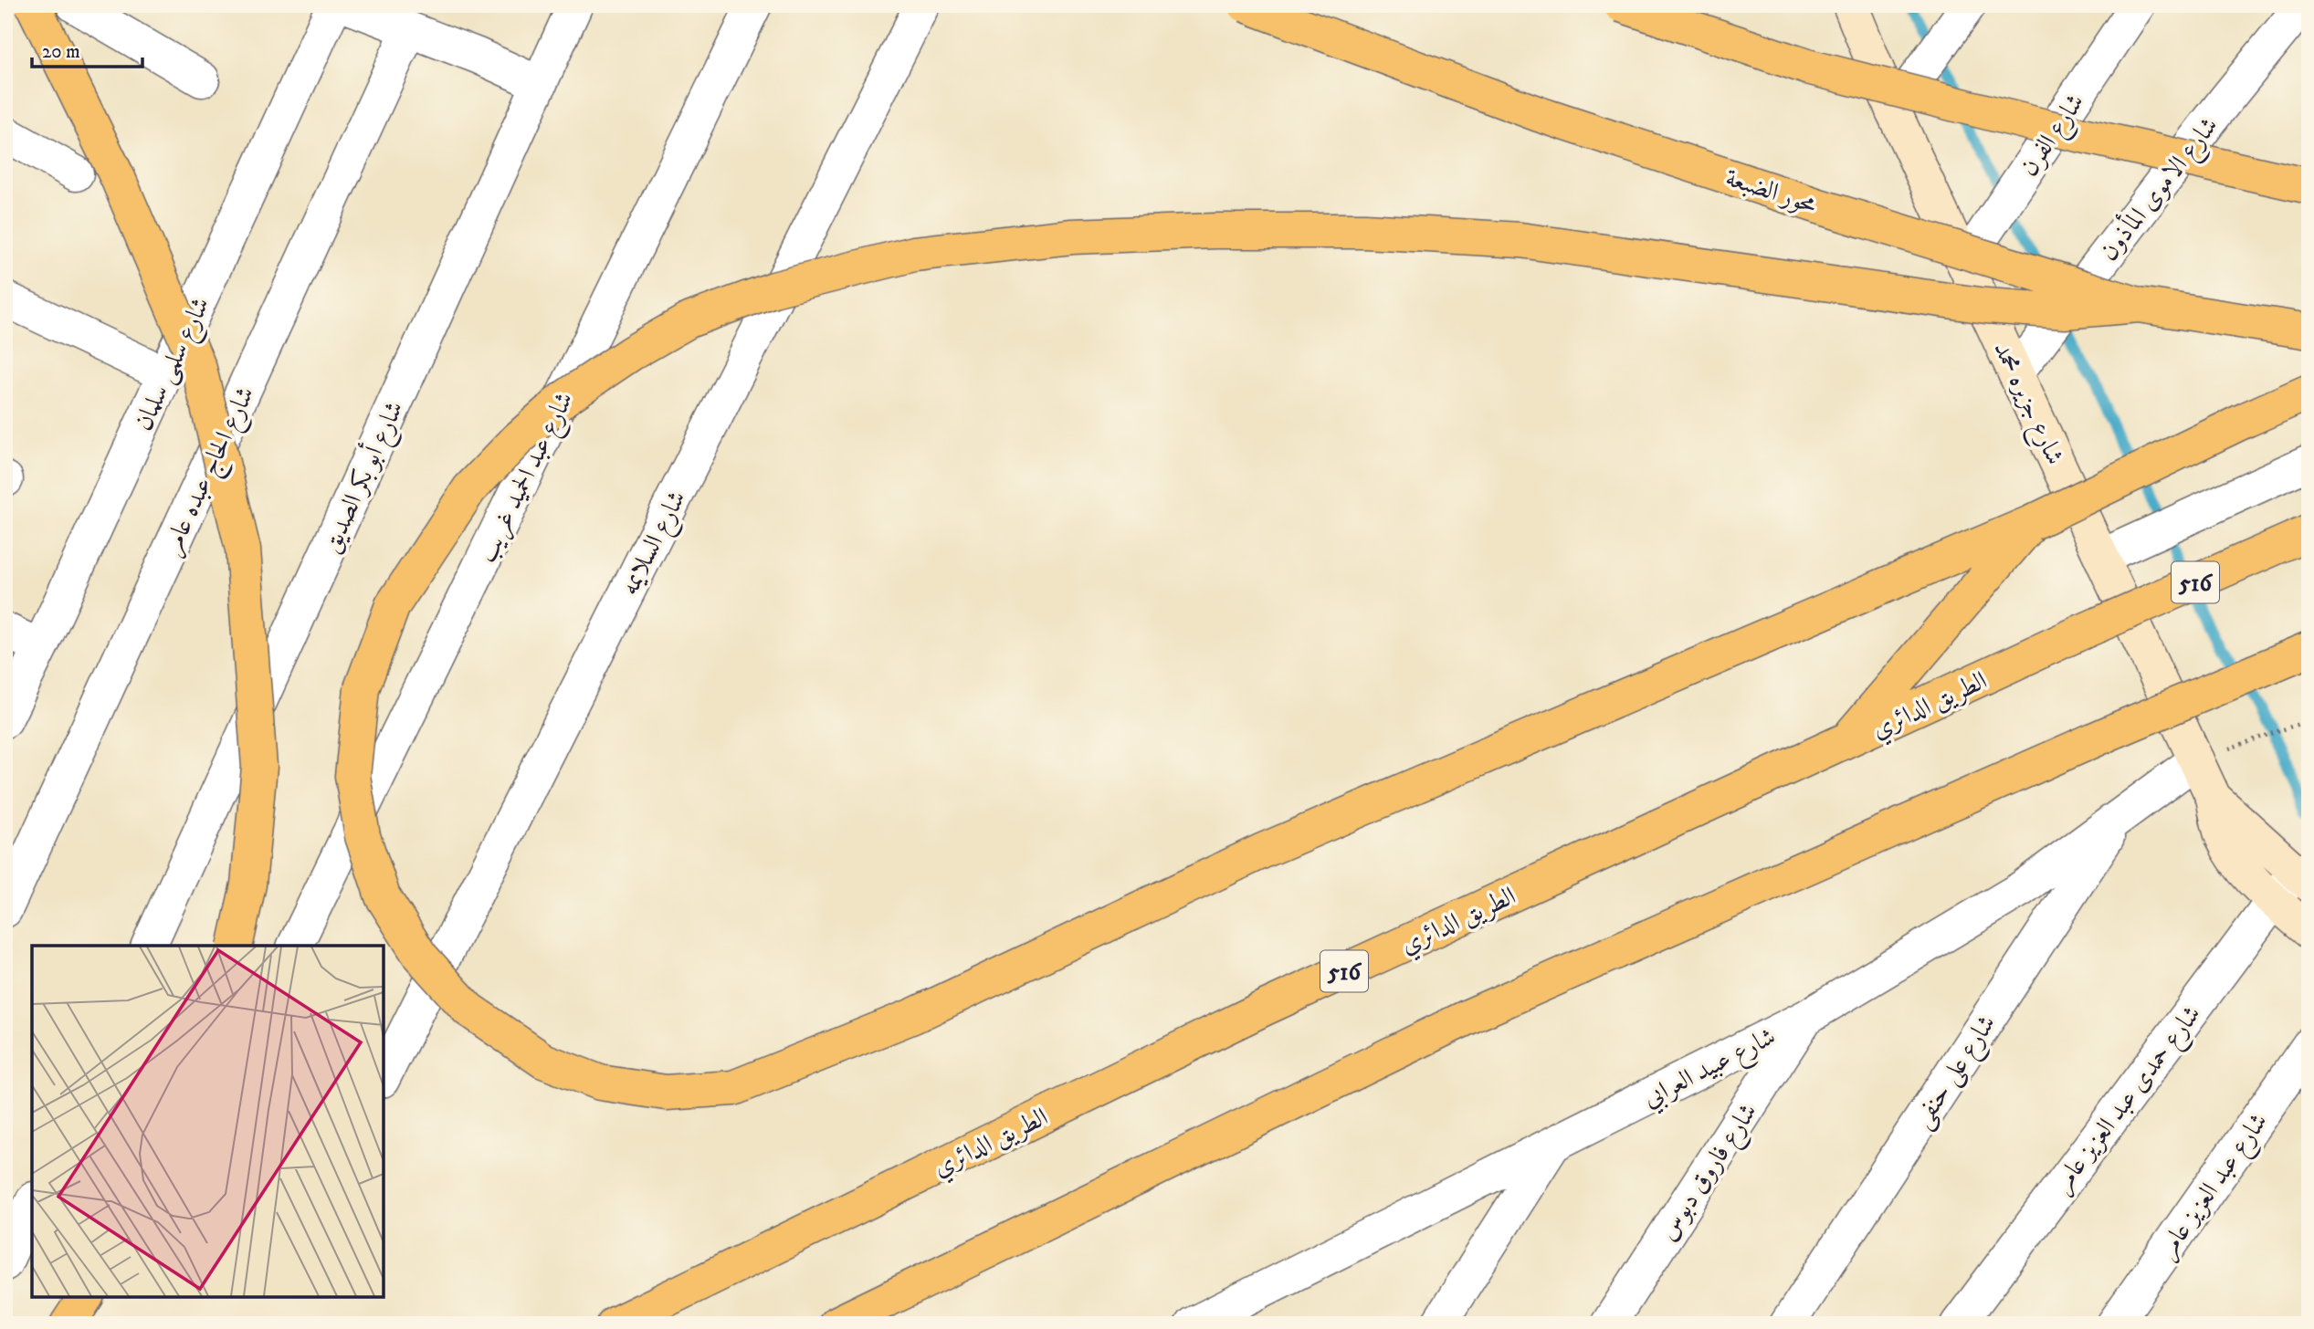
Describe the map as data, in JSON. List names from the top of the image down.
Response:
{
  "streets": {
    "highway": ["محور الضبعة", "516", "الطريق الدائري"],
    "main road": ["شارع جزيره محمد"],
    "street": [
      "شارع الفرن",
      "شارع الاموى المأذون",
      "شارع سلمى سلمان",
      "شارع الحاج عبده عامر",
      "شارع أبو بكر الصديق",
      "شارع عبد الحميد غريب",
      "شارع السلايمه",
      "شارع عبيد العرابي",
      "شارع على حنفى",
      "شارع حمدى عبد العزيز عامر",
      "شارع فاروق دبوس",
      "شارع عبد العزيز عامر"
    ]
  },
  "crossings": [
    ["شارع الفرن", "شارع جزيره محمد"],
    ["شارع الاموى المأذون", "شارع جزيره محمد"],
    ["شارع جزيره محمد", "شارع عبيد العرابي"],
    ["شارع جزيره محمد", "شارع حمدى عبد العزيز عامر"],
    ["شارع عبيد العرابي", "شارع على حنفى"],
    ["شارع عبيد العرابي", "شارع فاروق دبوس"]
  ],
  "scale_bar": "20 m"
}
